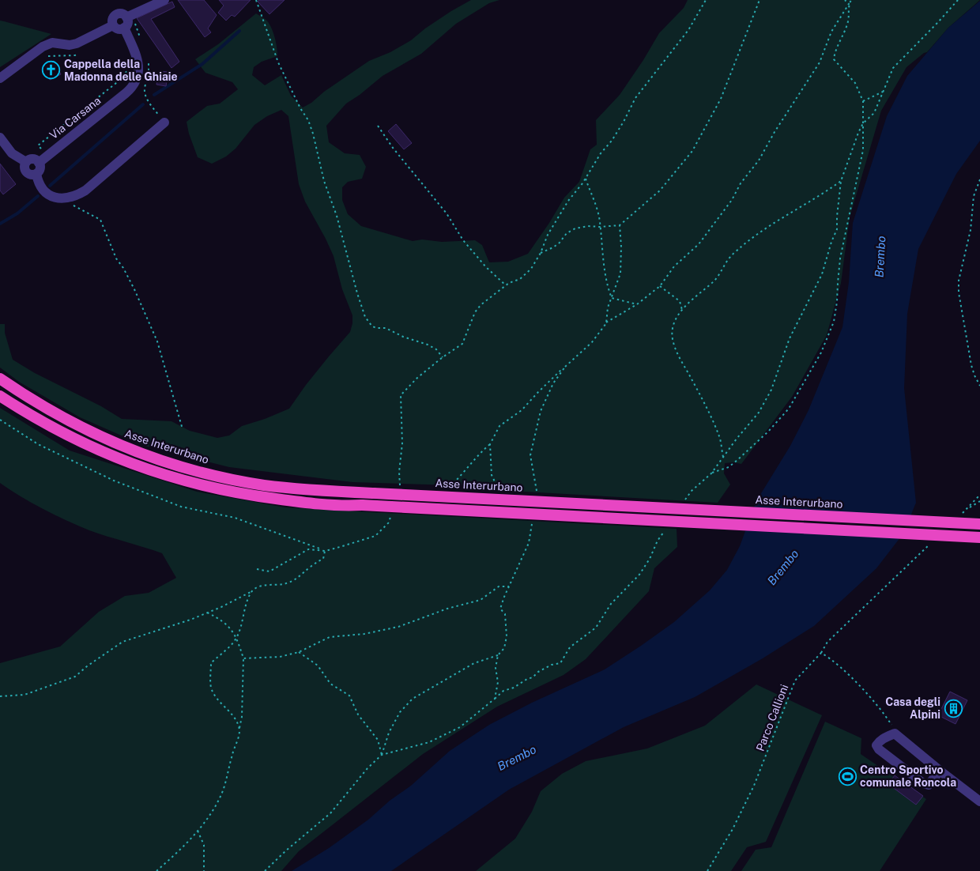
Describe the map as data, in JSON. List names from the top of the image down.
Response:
{
  "streets": {
    "highway": ["Asse Interurbano"],
    "street": ["Via Carsana"],
    "path": ["Parco Callioni"]
  },
  "water": ["Brembo"],
  "places": {
    "church": ["Cappella della Madonna delle Ghiaie"],
    "building": ["Casa degli Alpini"],
    "sports": ["Centro Sportivo comunale Roncola"]
  }
}
